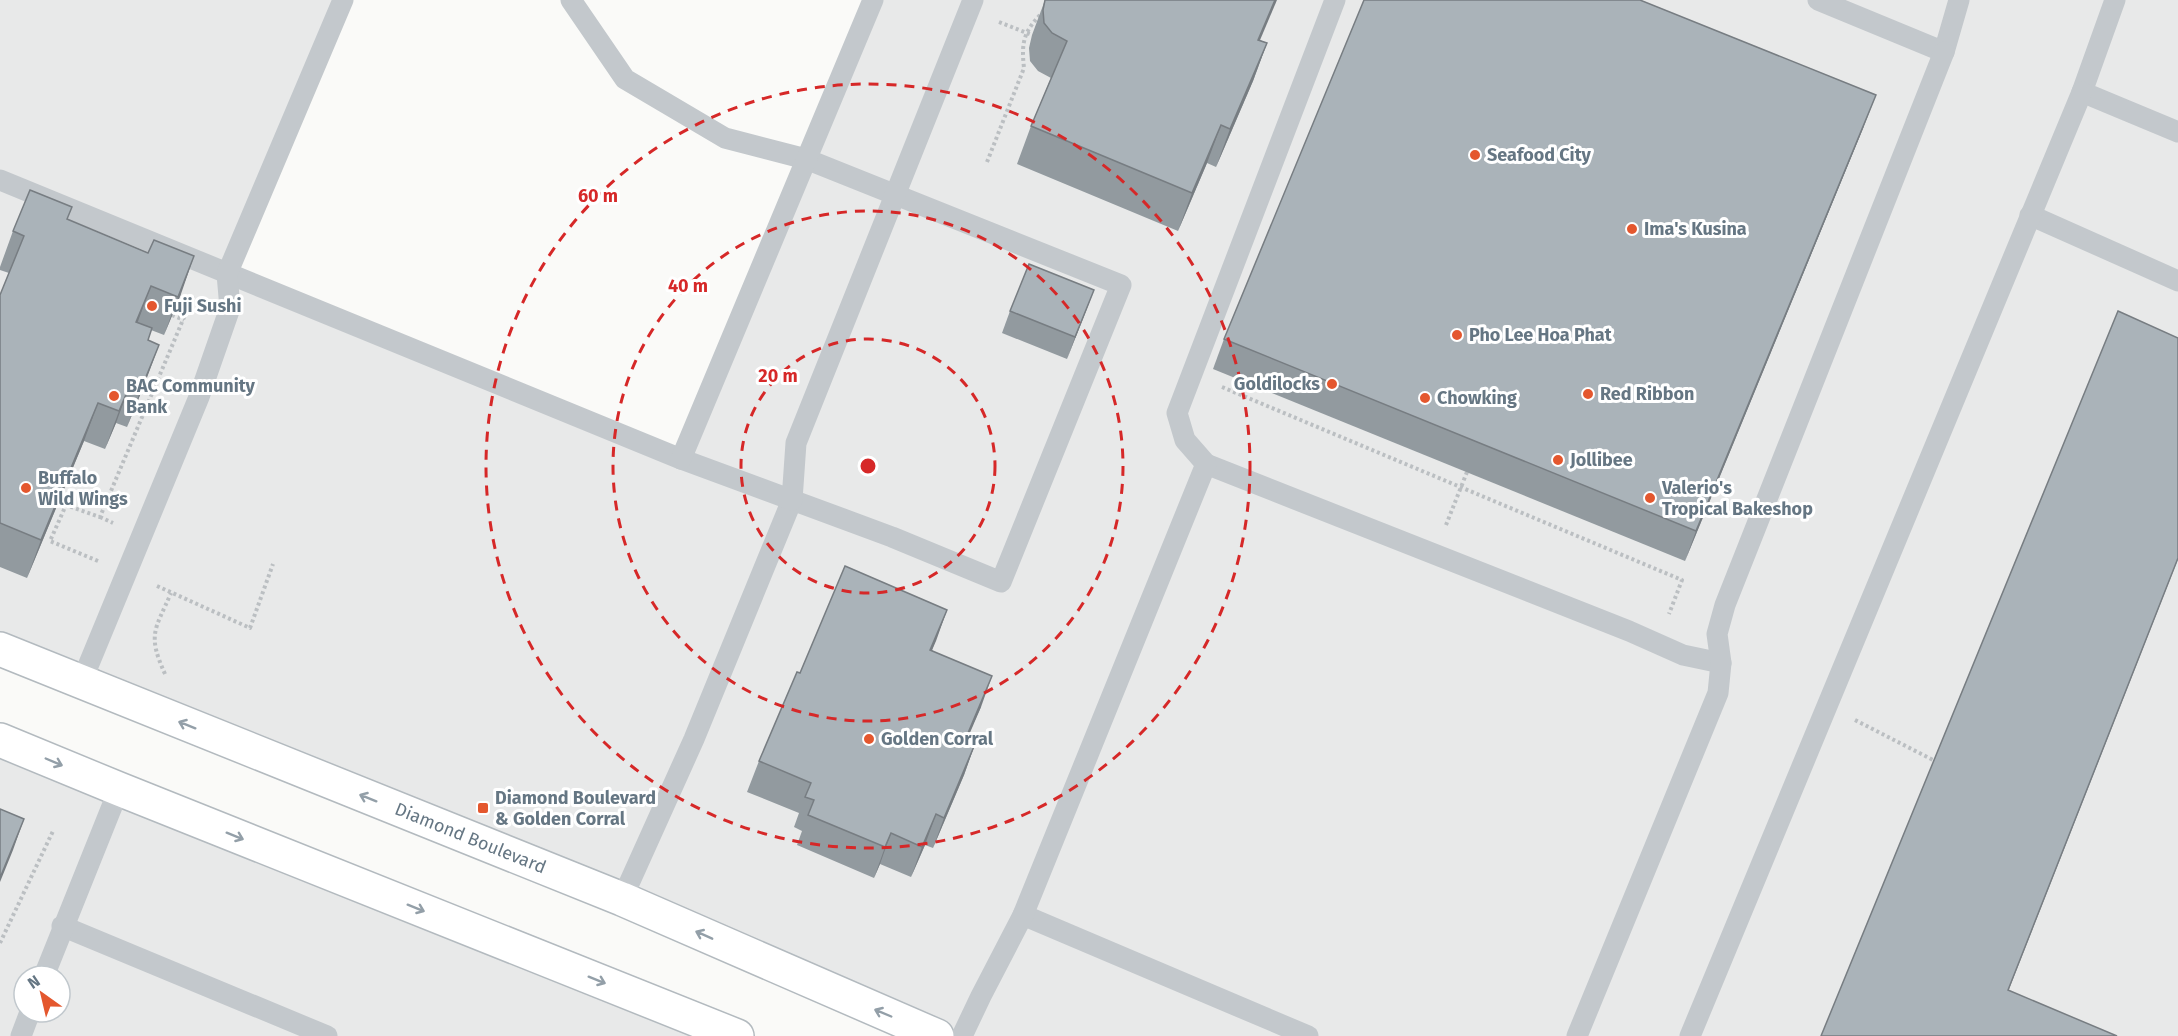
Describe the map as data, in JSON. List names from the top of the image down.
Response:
{
  "streets": {
    "main road": ["Diamond Boulevard"]
  },
  "places": {
    "other": [
      "Seafood City",
      "Ima's Kusina",
      "Fuji Sushi",
      "Pho Lee Hoa Phat",
      "Goldilocks",
      "Red Ribbon",
      "BAC Community Bank",
      "Chowking",
      "Jollibee",
      "Buffalo Wild Wings",
      "Valerio's Tropical Bakeshop",
      "Golden Corral"
    ],
    "transit": ["Diamond Boulevard & Golden Corral"]
  },
  "north": "top left",
  "rings": ["60 m", "40 m", "20 m"]
}
